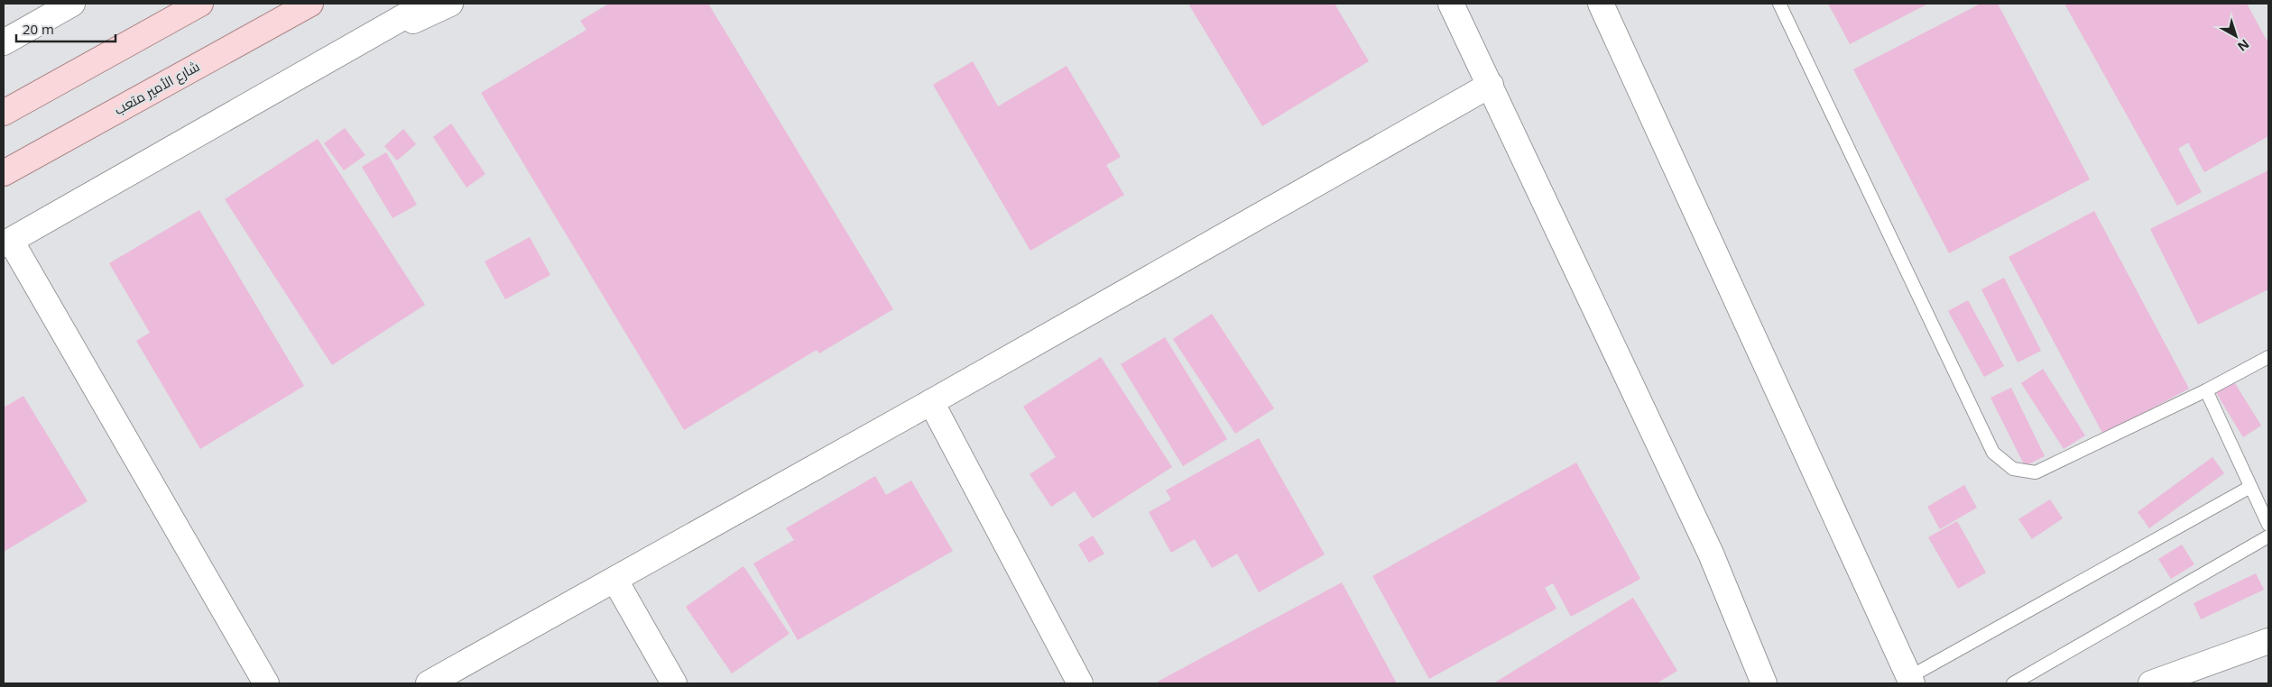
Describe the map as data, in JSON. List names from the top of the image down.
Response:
{
  "streets": {
    "main road": ["شارع الأمير متعب"]
  },
  "scale_bar": "20 m",
  "north": "bottom right"
}
